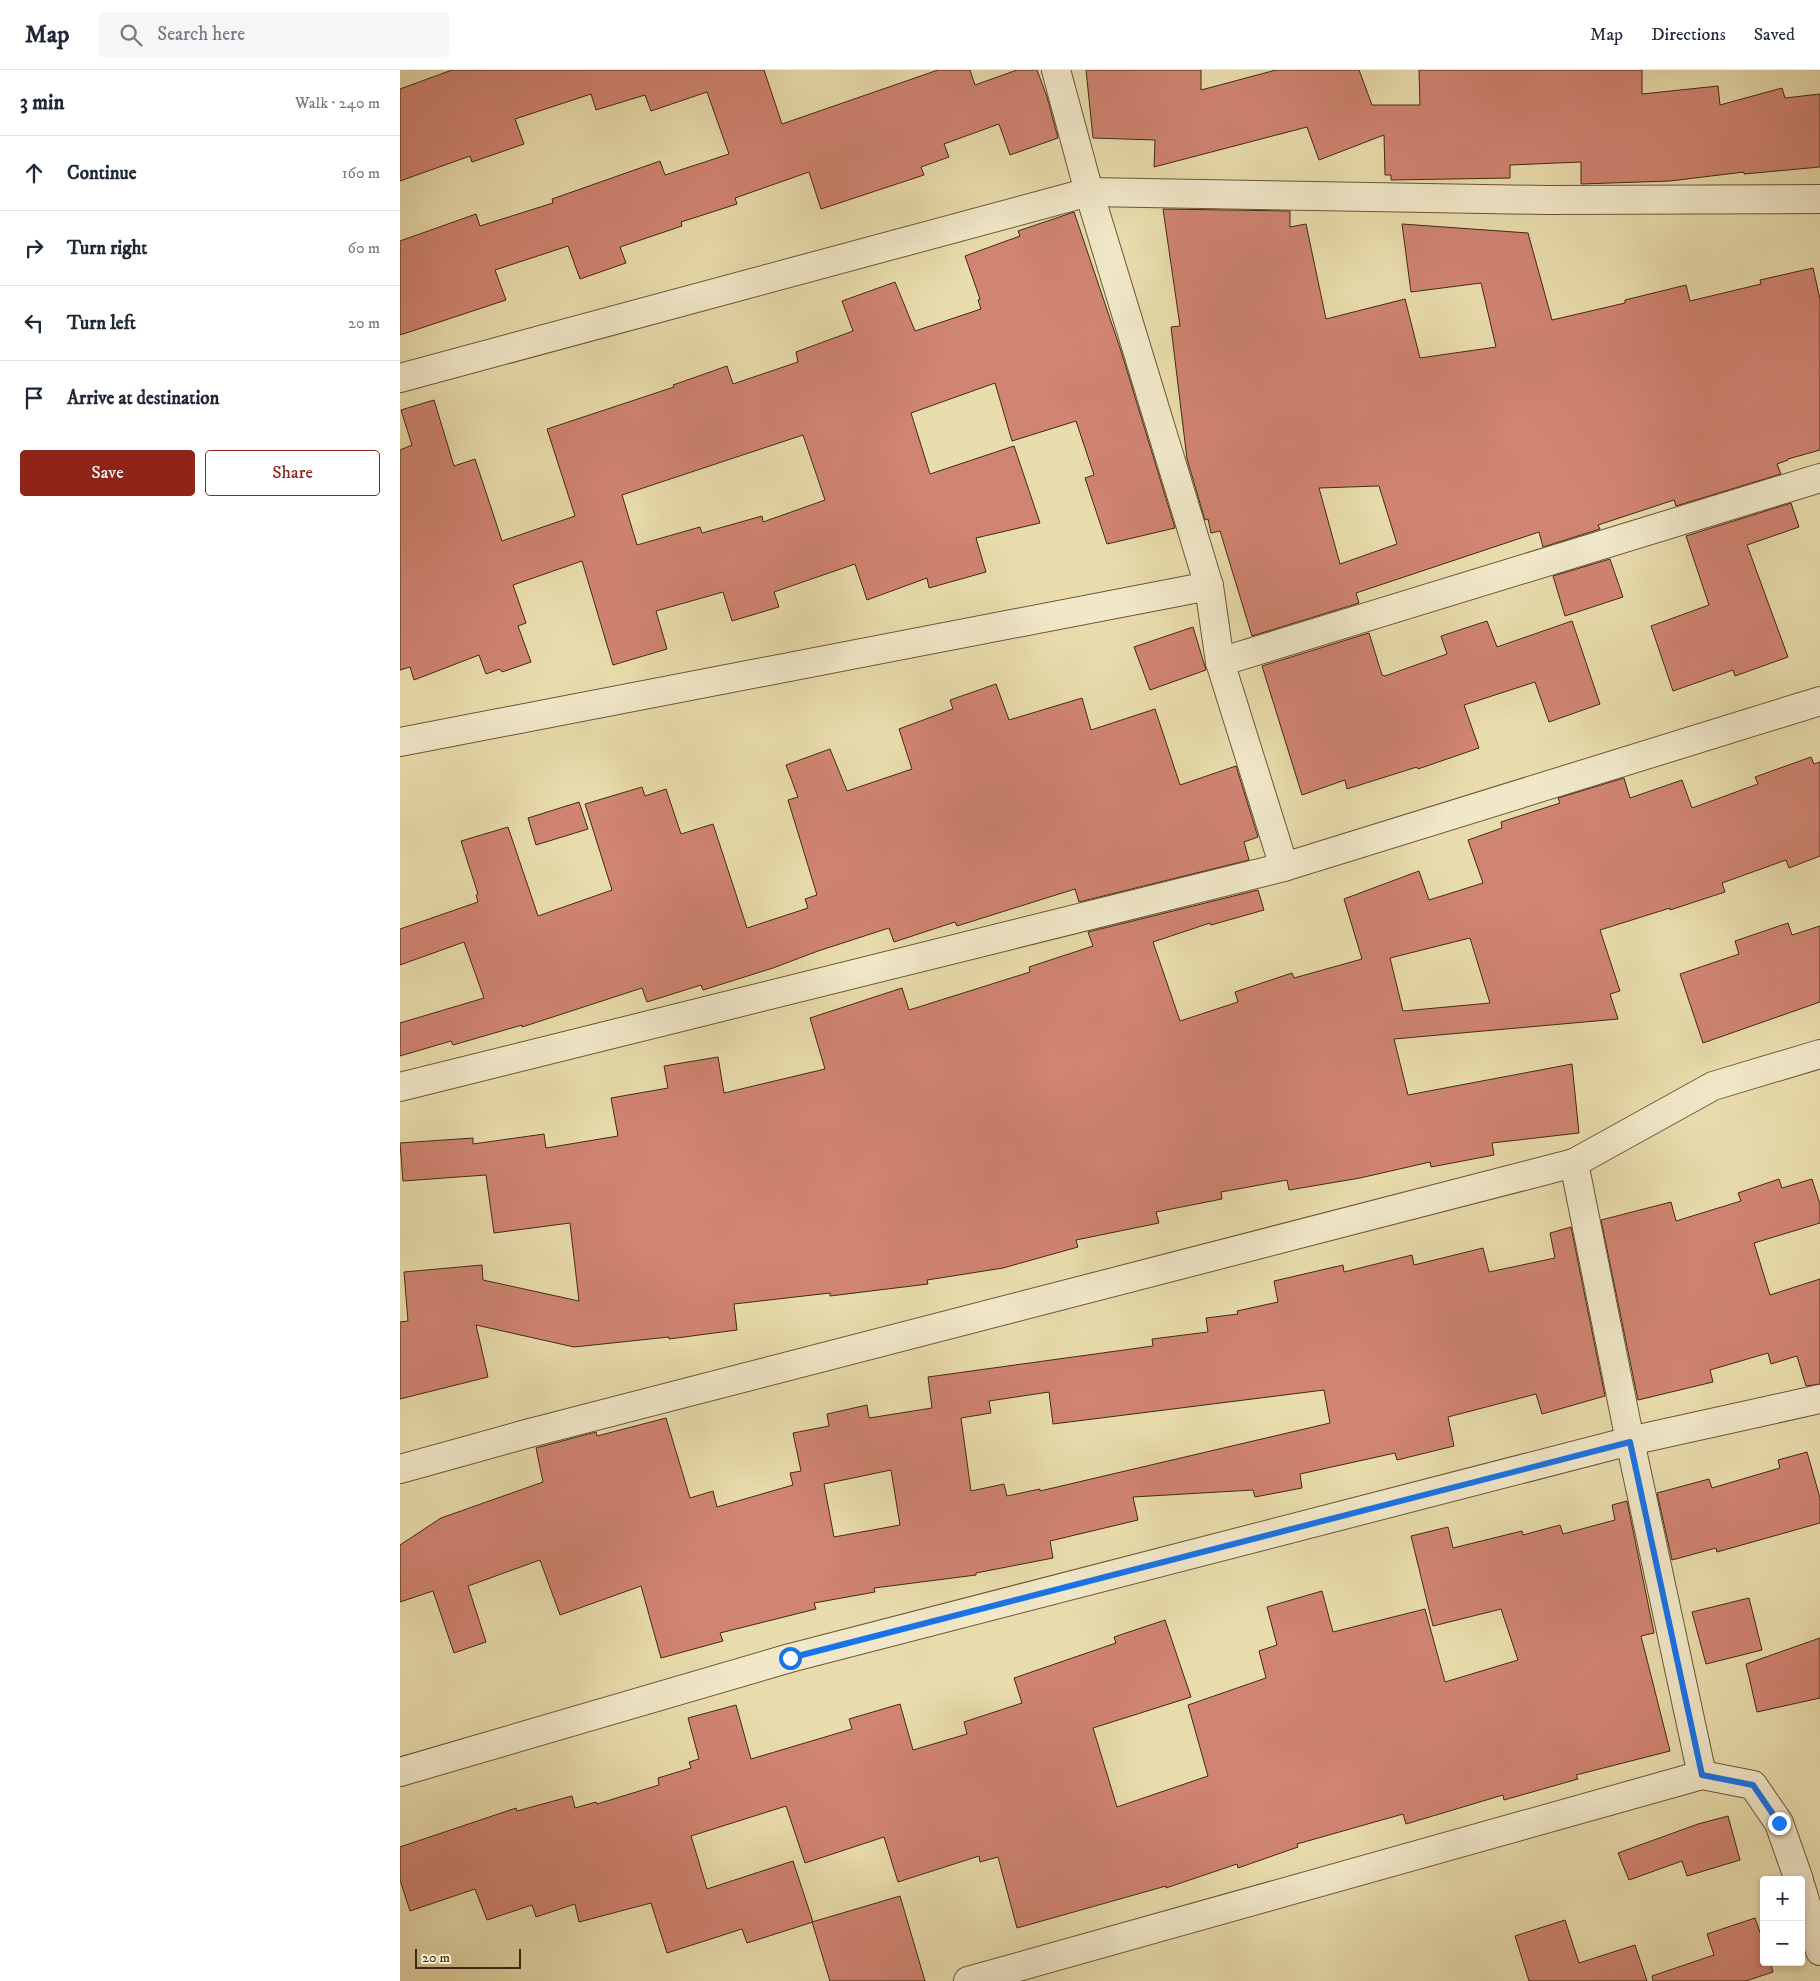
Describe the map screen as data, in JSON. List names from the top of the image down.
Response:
{
  "scale_bar": "20 m",
  "page": {
    "header": "Map",
    "search": "Search here",
    "nav": ["Map", "Directions", "Saved"],
    "heading": ["3 min", "Walk · 240 m"],
    "list": [
      ["Continue", "160 m"],
      ["Turn right", "60 m"],
      ["Turn left", "20 m"],
      "Arrive at destination"
    ],
    "buttons": ["Save", "Share"],
    "map_buttons": ["+", "−"],
    "scale": "20 m"
  }
}
